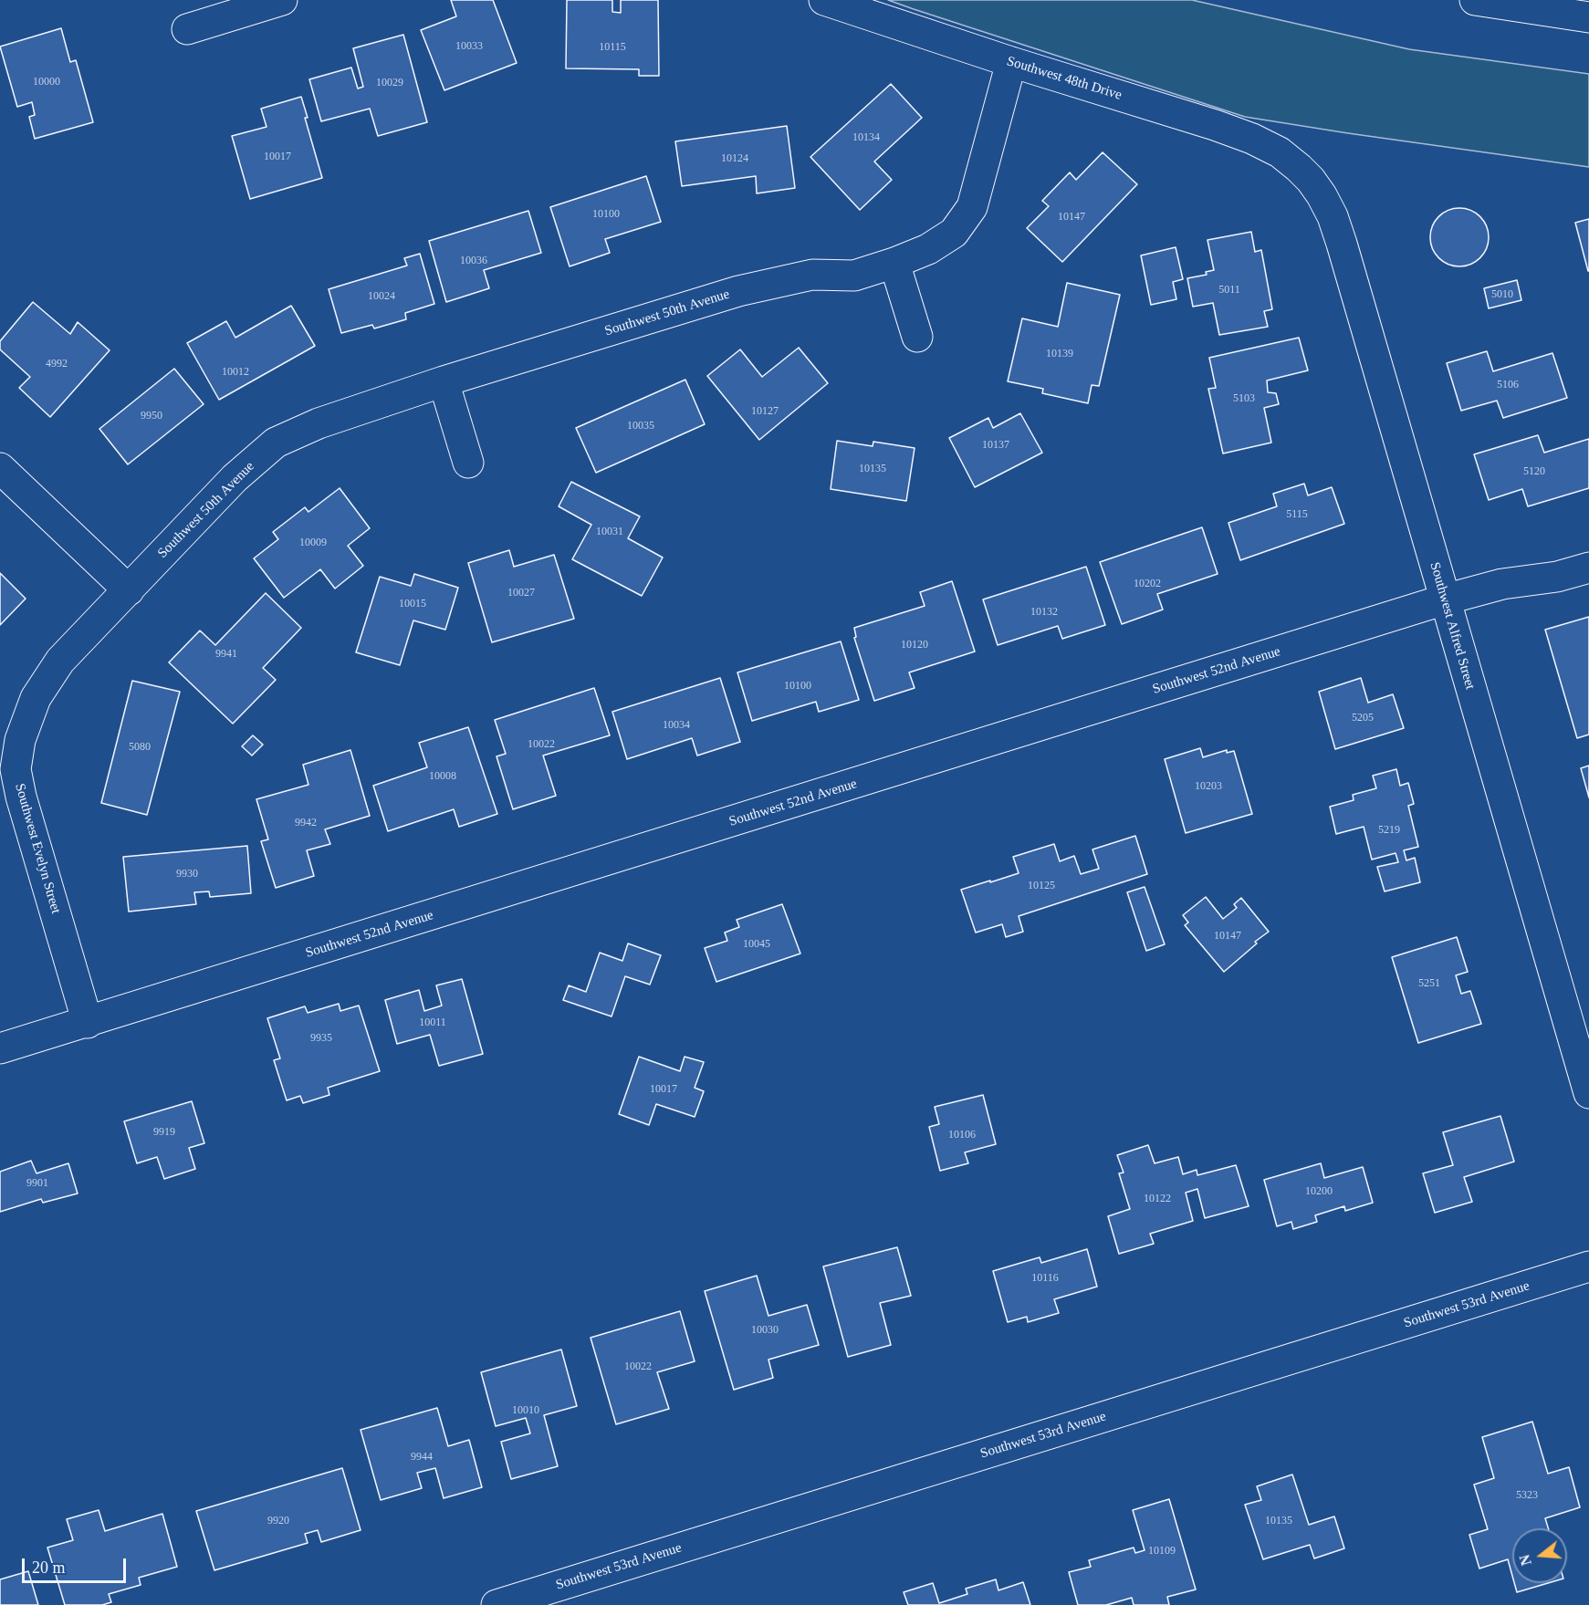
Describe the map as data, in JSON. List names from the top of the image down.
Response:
{
  "streets": {
    "main road": [
      "Southwest 48th Drive",
      "Southwest 50th Avenue",
      "Southwest Alfred Street",
      "Southwest 52nd Avenue",
      "Southwest Evelyn Street",
      "Southwest 53rd Avenue"
    ]
  },
  "crossings": [
    ["Southwest 48th Drive", "Southwest 50th Avenue"],
    ["Southwest 48th Drive", "Southwest Alfred Street"],
    ["Southwest 50th Avenue", "Southwest Evelyn Street"],
    ["Southwest Alfred Street", "Southwest 52nd Avenue"],
    ["Southwest 52nd Avenue", "Southwest Evelyn Street"]
  ],
  "house_numbers": [
    "10033",
    "10115",
    "10000",
    "10029",
    "10134",
    "10017",
    "10124",
    "10100",
    "10147",
    "10036",
    "5011",
    "5010",
    "10024",
    "10139",
    "4992",
    "10012",
    "5106",
    "5103",
    "10127",
    "9950",
    "10035",
    "10137",
    "10135",
    "5120",
    "5115",
    "10031",
    "10009",
    "10202",
    "10027",
    "10015",
    "10132",
    "10120",
    "9941",
    "10100",
    "5205",
    "10034",
    "10022",
    "5080",
    "10008",
    "10203",
    "9942",
    "5219",
    "9930",
    "10125",
    "10147",
    "10045",
    "5251",
    "10011",
    "9935",
    "10017",
    "9919",
    "10106",
    "9901",
    "10200",
    "10122",
    "10116",
    "10030",
    "10022",
    "10010",
    "9944",
    "5323",
    "9920",
    "10135",
    "10109"
  ],
  "scale_bar": "20 m",
  "north": "left"
}
